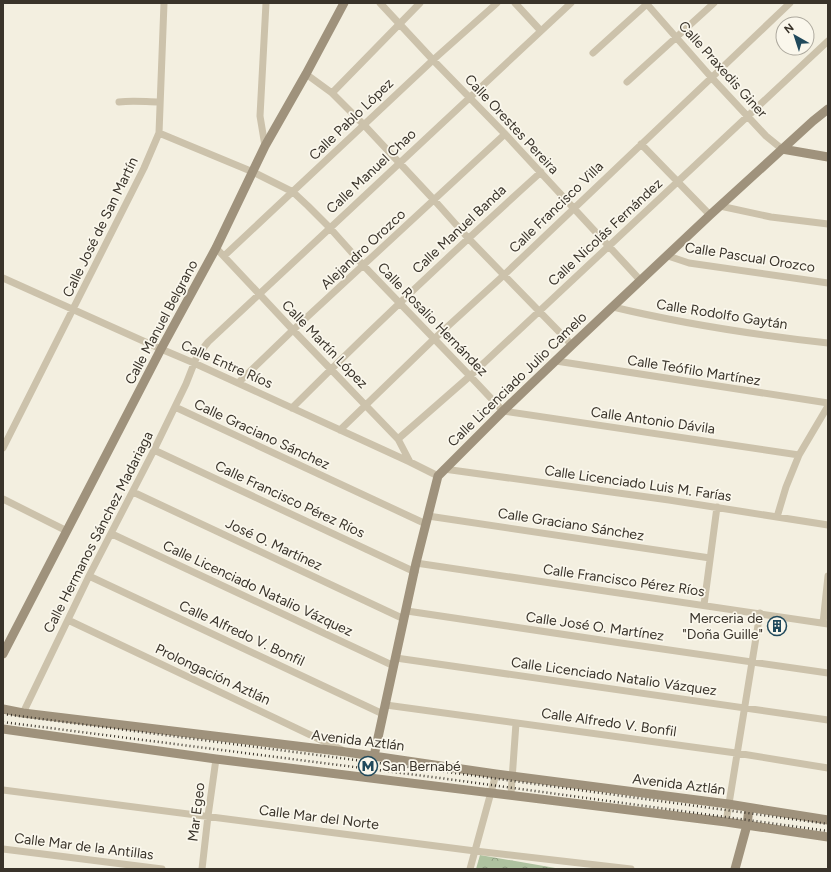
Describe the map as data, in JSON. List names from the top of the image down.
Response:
{
  "streets": {
    "main road": ["Calle Manuel Belgrano", "Calle Licenciado Julio Camelo", "Avenida Aztlán"],
    "street": [
      "Calle Praxedis Giner",
      "Calle Pablo López",
      "Calle Orestes Pereira",
      "Calle Manuel Chao",
      "Calle Francisco Villa",
      "Calle José de San Martín",
      "Calle Manuel Banda",
      "Calle Nicolás Fernández",
      "Alejandro Orozco",
      "Calle Pascual Orozco",
      "Calle Rodolfo Gaytán",
      "Calle Rosalio Hernández",
      "Calle Martín López",
      "Calle Entre Ríos",
      "Calle Teófilo Martínez",
      "Calle Antonio Dávila",
      "Calle Graciano Sánchez",
      "Calle Licenciado Luis M. Farías",
      "Calle Francisco Pérez Ríos",
      "Calle Hermanos Sánchez Madariaga",
      "José O. Martínez",
      "Calle Licenciado Natalio Vázquez",
      "Calle José O. Martínez",
      "Calle Alfredo V. Bonfil",
      "Prolongación Aztlán",
      "Mar Egeo",
      "Calle Mar del Norte",
      "Calle Mar de la Antillas"
    ]
  },
  "crossings": [
    ["Calle Praxedis Giner", "Calle Francisco Villa"],
    ["Calle Praxedis Giner", "Calle Nicolás Fernández"],
    ["Calle Praxedis Giner", "Calle Licenciado Julio Camelo"],
    ["Calle Pablo López", "Calle Orestes Pereira"],
    ["Calle Pablo López", "Calle Rosalio Hernández"],
    ["Calle Pablo López", "Calle Martín López"],
    ["Calle Orestes Pereira", "Calle Manuel Chao"],
    ["Calle Orestes Pereira", "Calle Francisco Villa"],
    ["Calle Orestes Pereira", "Calle Manuel Banda"],
    ["Calle Orestes Pereira", "Calle Nicolás Fernández"],
    ["Calle Orestes Pereira", "Alejandro Orozco"],
    ["Calle Orestes Pereira", "Calle Licenciado Julio Camelo"],
    ["Calle Manuel Chao", "Calle Rosalio Hernández"],
    ["Calle Manuel Chao", "Calle Martín López"],
    ["Calle Manuel Chao", "Calle Entre Ríos"],
    ["Calle Manuel Chao", "Calle Hermanos Sánchez Madariaga"],
    ["Calle Francisco Villa", "Calle Rosalio Hernández"],
    ["Calle Francisco Villa", "Calle Martín López"],
    ["Calle Francisco Villa", "Calle Entre Ríos"],
    ["Calle José de San Martín", "Calle Rosalio Hernández"],
    ["Calle José de San Martín", "Calle Entre Ríos"],
    ["Calle Manuel Banda", "Calle Rosalio Hernández"],
    ["Calle Manuel Banda", "Calle Martín López"],
    ["Calle Manuel Banda", "Calle Entre Ríos"],
    ["Calle Nicolás Fernández", "Calle Rosalio Hernández"],
    ["Calle Nicolás Fernández", "Calle Martín López"],
    ["Alejandro Orozco", "Calle Rosalio Hernández"],
    ["Alejandro Orozco", "Calle Martín López"],
    ["Alejandro Orozco", "Calle Entre Ríos"],
    ["Calle Pascual Orozco", "Calle Licenciado Julio Camelo"],
    ["Calle Rodolfo Gaytán", "Calle Licenciado Julio Camelo"],
    ["Calle Rosalio Hernández", "Calle Manuel Belgrano"],
    ["Calle Rosalio Hernández", "Calle Licenciado Julio Camelo"],
    ["Calle Rosalio Hernández", "Calle Antonio Dávila"],
    ["Calle Manuel Belgrano", "Calle Martín López"],
    ["Calle Manuel Belgrano", "Calle Entre Ríos"],
    ["Calle Martín López", "Calle Entre Ríos"],
    ["Calle Entre Ríos", "Calle Licenciado Julio Camelo"],
    ["Calle Entre Ríos", "Calle Licenciado Luis M. Farías"],
    ["Calle Entre Ríos", "Calle Hermanos Sánchez Madariaga"],
    ["Calle Teófilo Martínez", "Calle Licenciado Julio Camelo"],
    ["Calle Licenciado Julio Camelo", "Calle Antonio Dávila"],
    ["Calle Licenciado Julio Camelo", "Calle Licenciado Luis M. Farías"],
    ["Calle Graciano Sánchez", "Calle Hermanos Sánchez Madariaga"],
    ["Calle Francisco Pérez Ríos", "Calle Hermanos Sánchez Madariaga"],
    ["Calle Hermanos Sánchez Madariaga", "José O. Martínez"],
    ["Calle Hermanos Sánchez Madariaga", "Calle Licenciado Natalio Vázquez"],
    ["Calle Hermanos Sánchez Madariaga", "Calle Alfredo V. Bonfil"],
    ["Calle Hermanos Sánchez Madariaga", "Prolongación Aztlán"],
    ["Calle Hermanos Sánchez Madariaga", "Avenida Aztlán"],
    ["José O. Martínez", "Calle José O. Martínez"],
    ["Prolongación Aztlán", "Avenida Aztlán"],
    ["Mar Egeo", "Calle Mar del Norte"]
  ],
  "places": {
    "building": ["Merceria de \"Doña Guille\""],
    "metro station": ["San Bernabé"]
  },
  "north": "top left"
}
